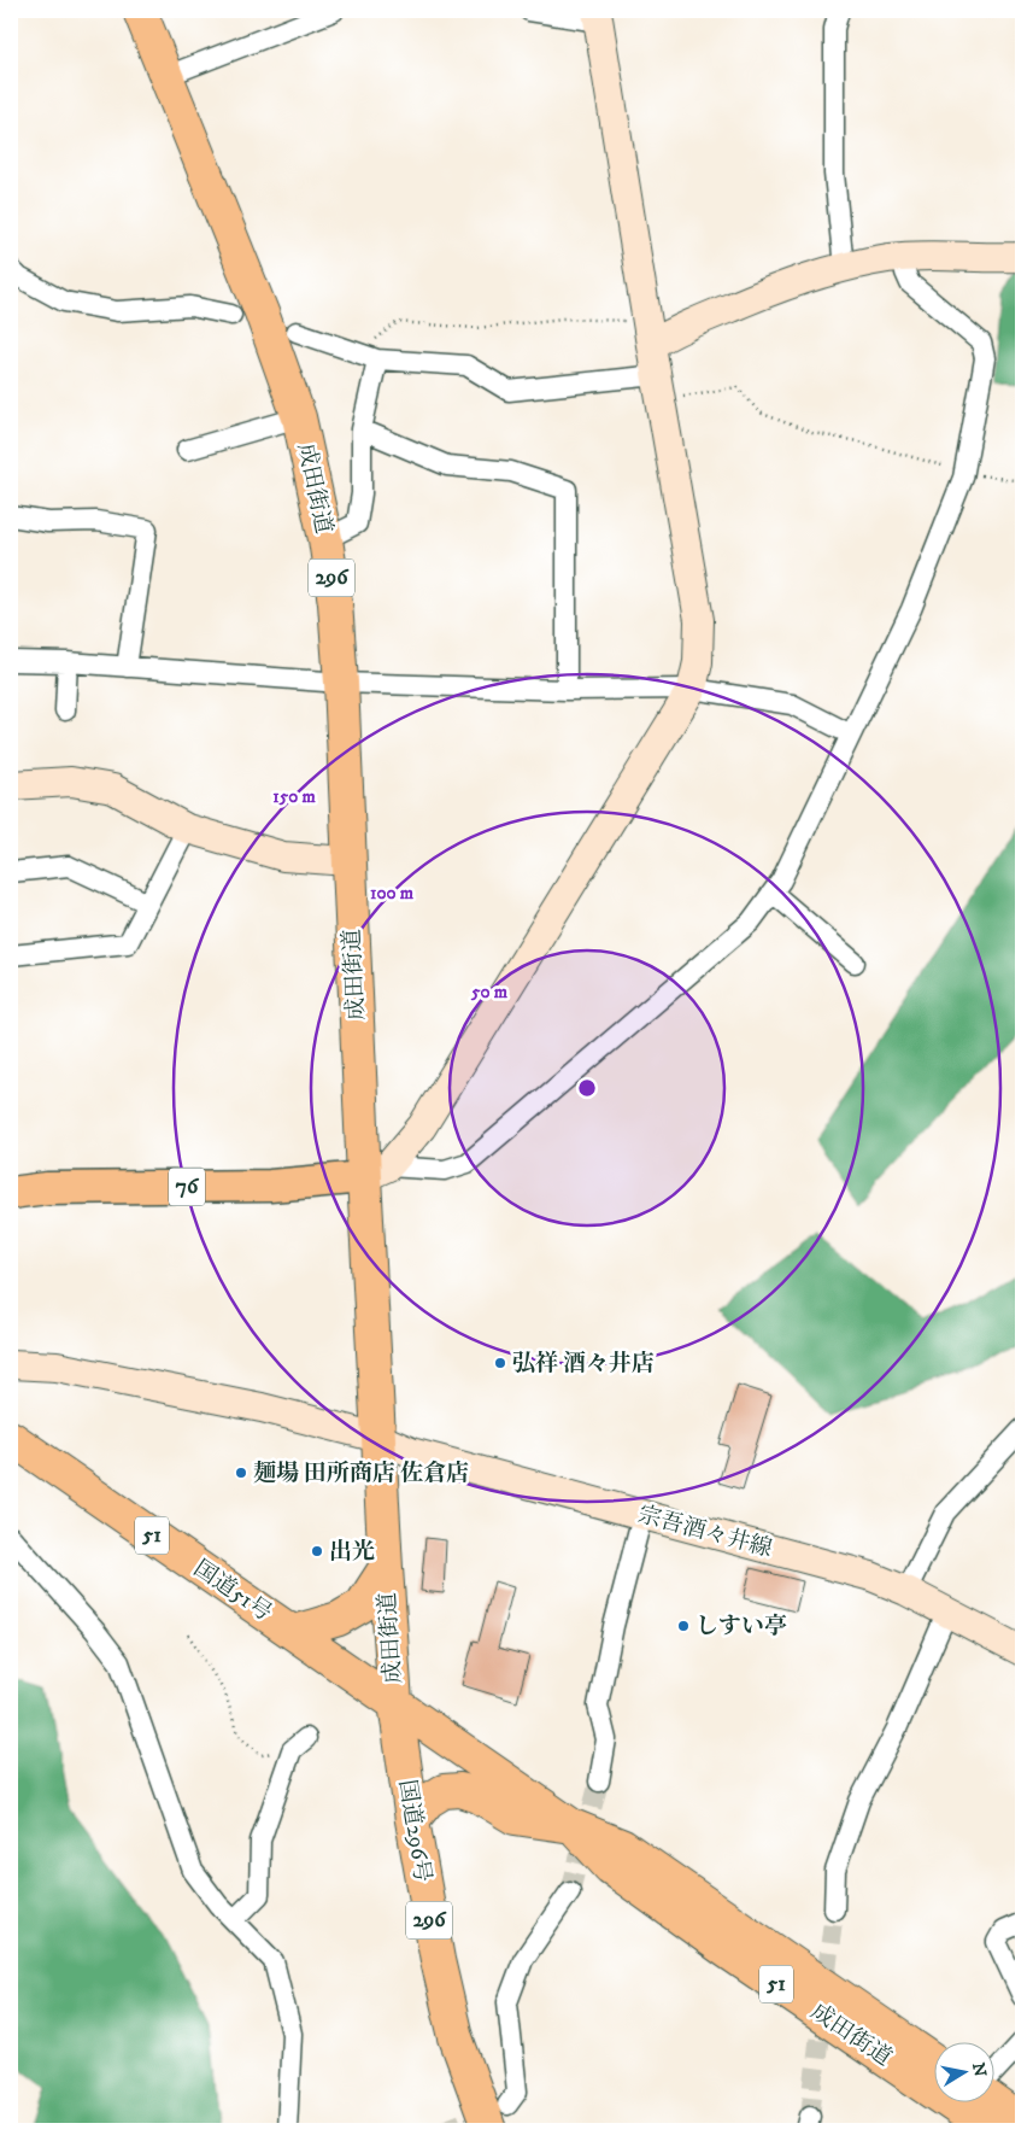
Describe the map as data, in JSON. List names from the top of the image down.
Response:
{
  "streets": {
    "highway": [
      "成田街道",
      "296",
      "51",
      "国道51号",
      "国道296号"
    ],
    "main road": ["76"],
    "street": ["宗吾酒々井線"]
  },
  "crossings": [
    ["成田街道", "76"],
    ["成田街道", "宗吾酒々井線"],
    ["成田街道", "国道51号"],
    ["成田街道", "国道296号"],
    ["国道51号", "国道296号"]
  ],
  "places": [
    "弘祥 酒々井店",
    "麺場 田所商店 佐倉店",
    "出光",
    "しすい亭"
  ],
  "north": "right",
  "rings": ["150 m", "100 m", "50 m"]
}
